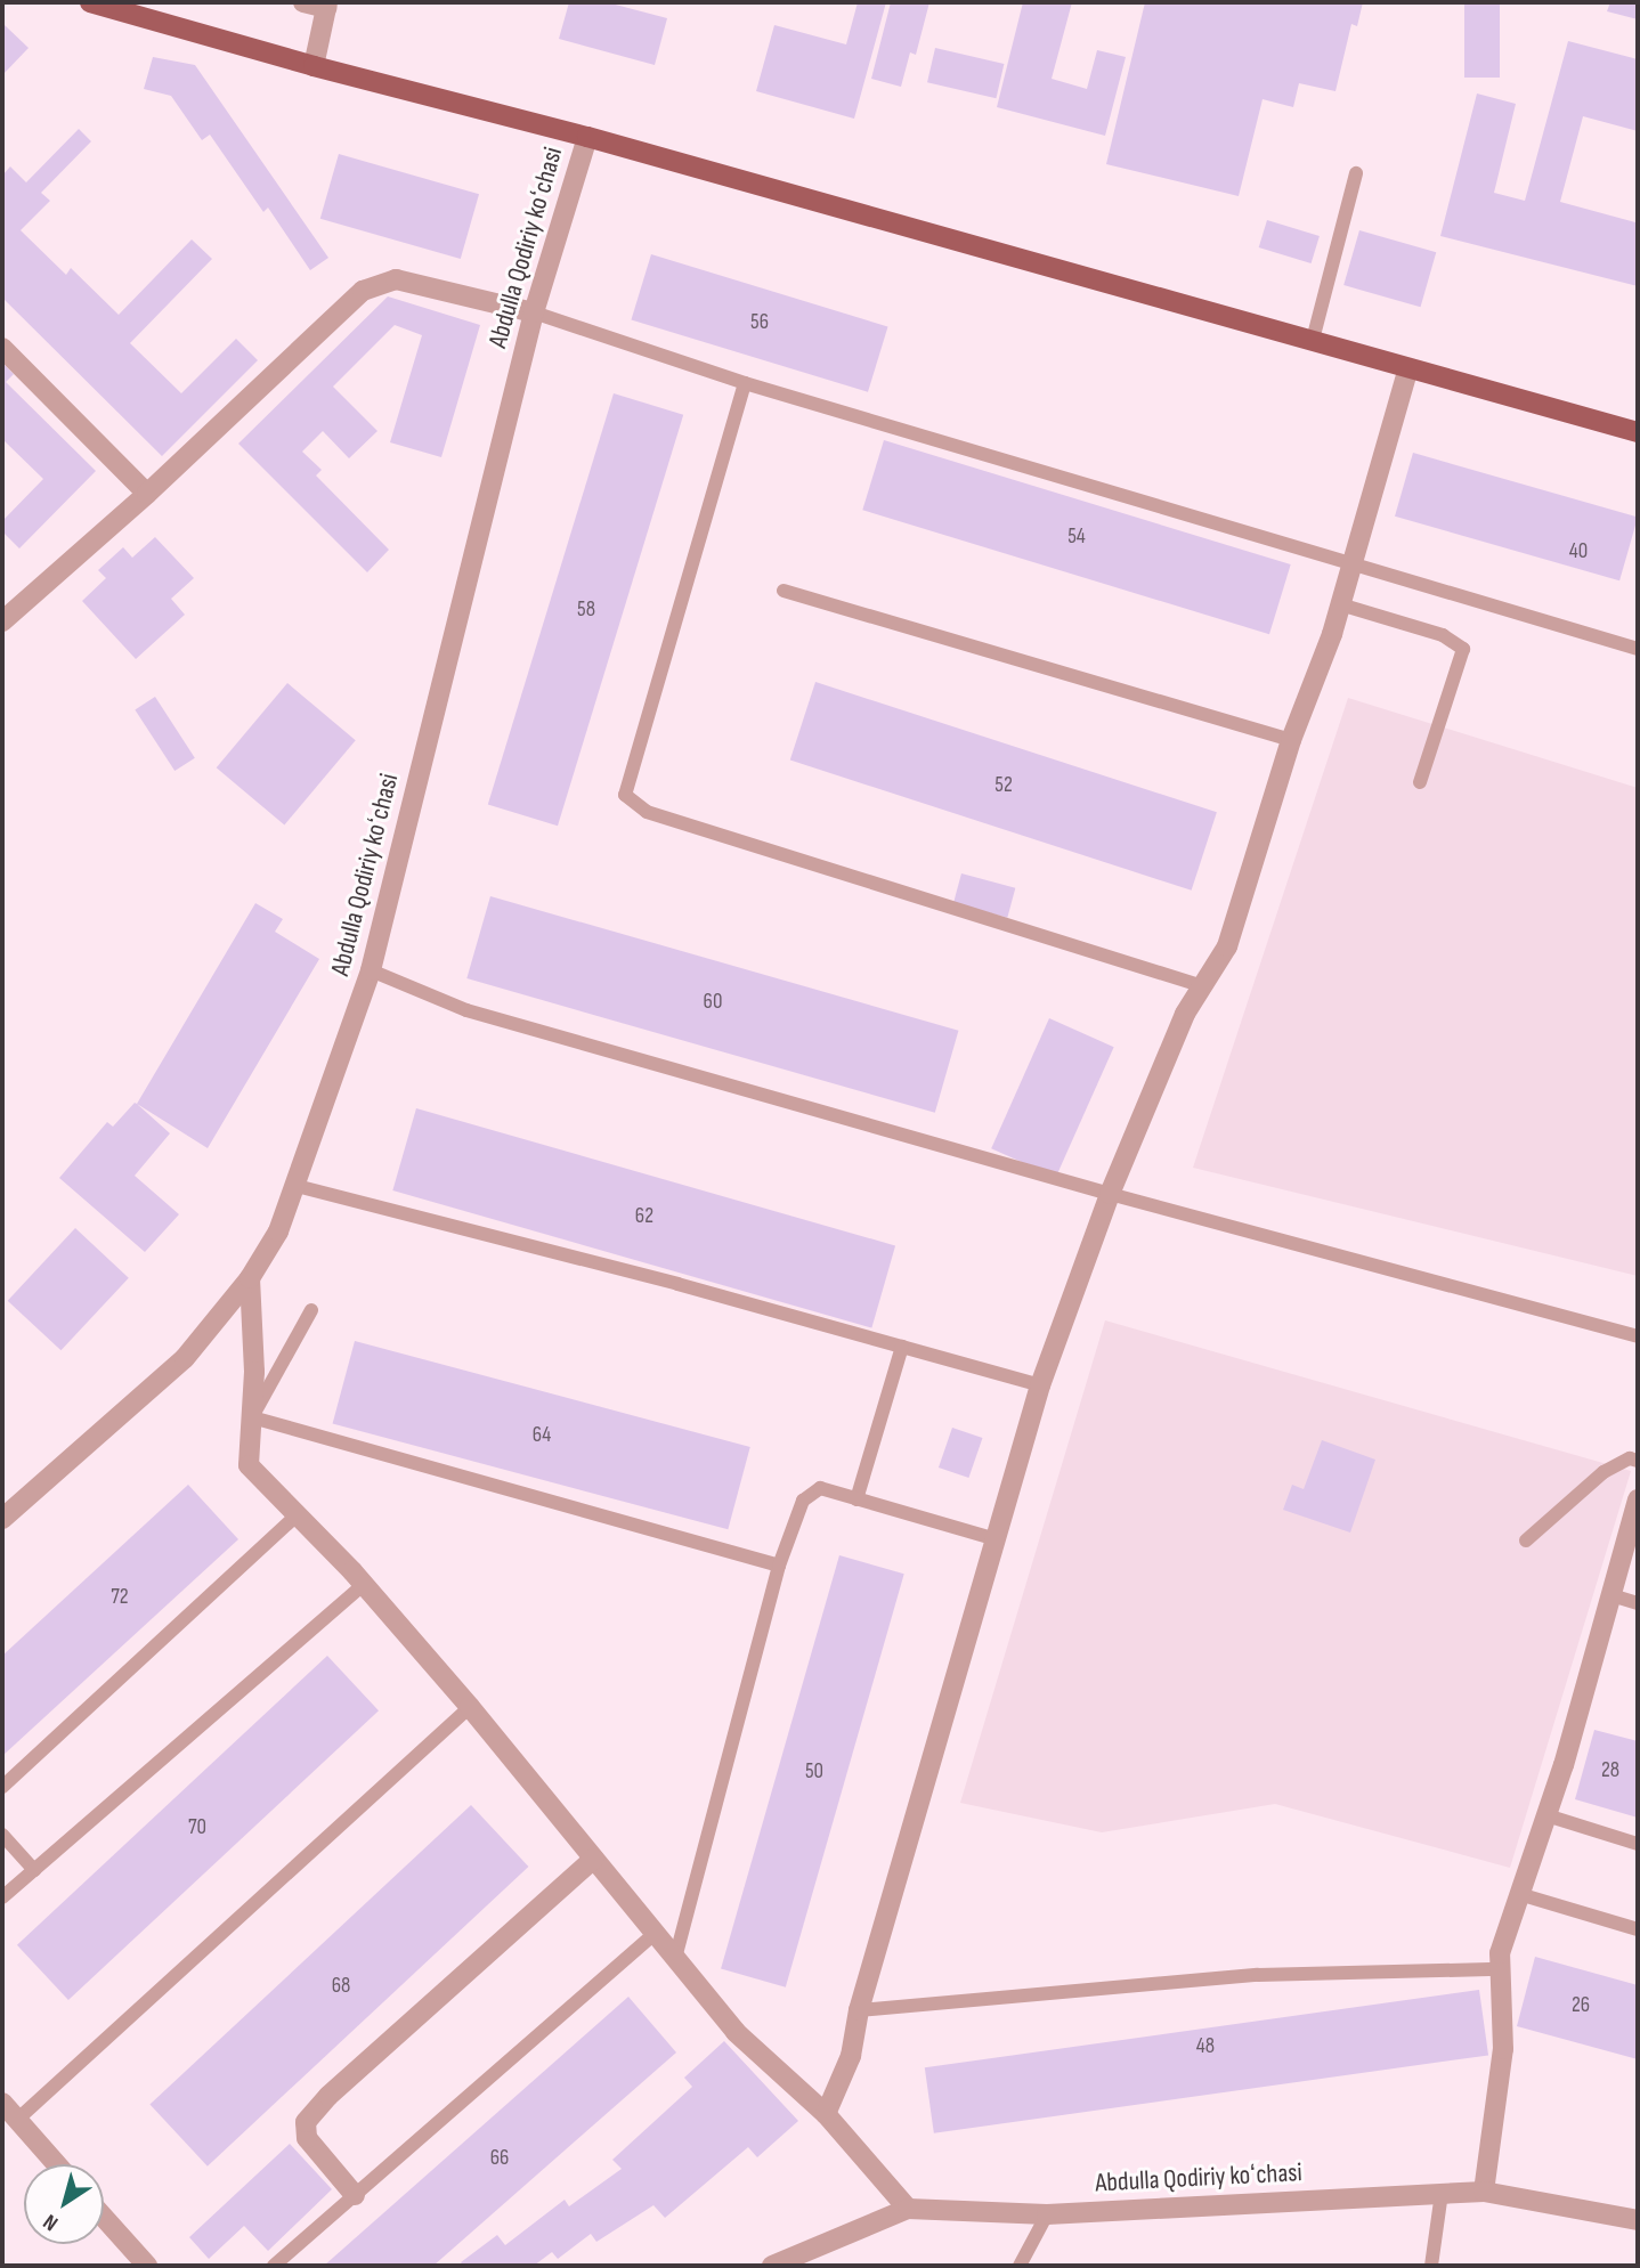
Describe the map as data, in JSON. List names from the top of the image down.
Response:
{
  "streets": {
    "street": ["Abdulla Qodiriy koʻchasi"]
  },
  "house_numbers": [
    "56",
    "54",
    "40",
    "58",
    "52",
    "60",
    "62",
    "64",
    "72",
    "28",
    "50",
    "70",
    "68",
    "26",
    "48",
    "66"
  ],
  "north": "bottom left"
}
